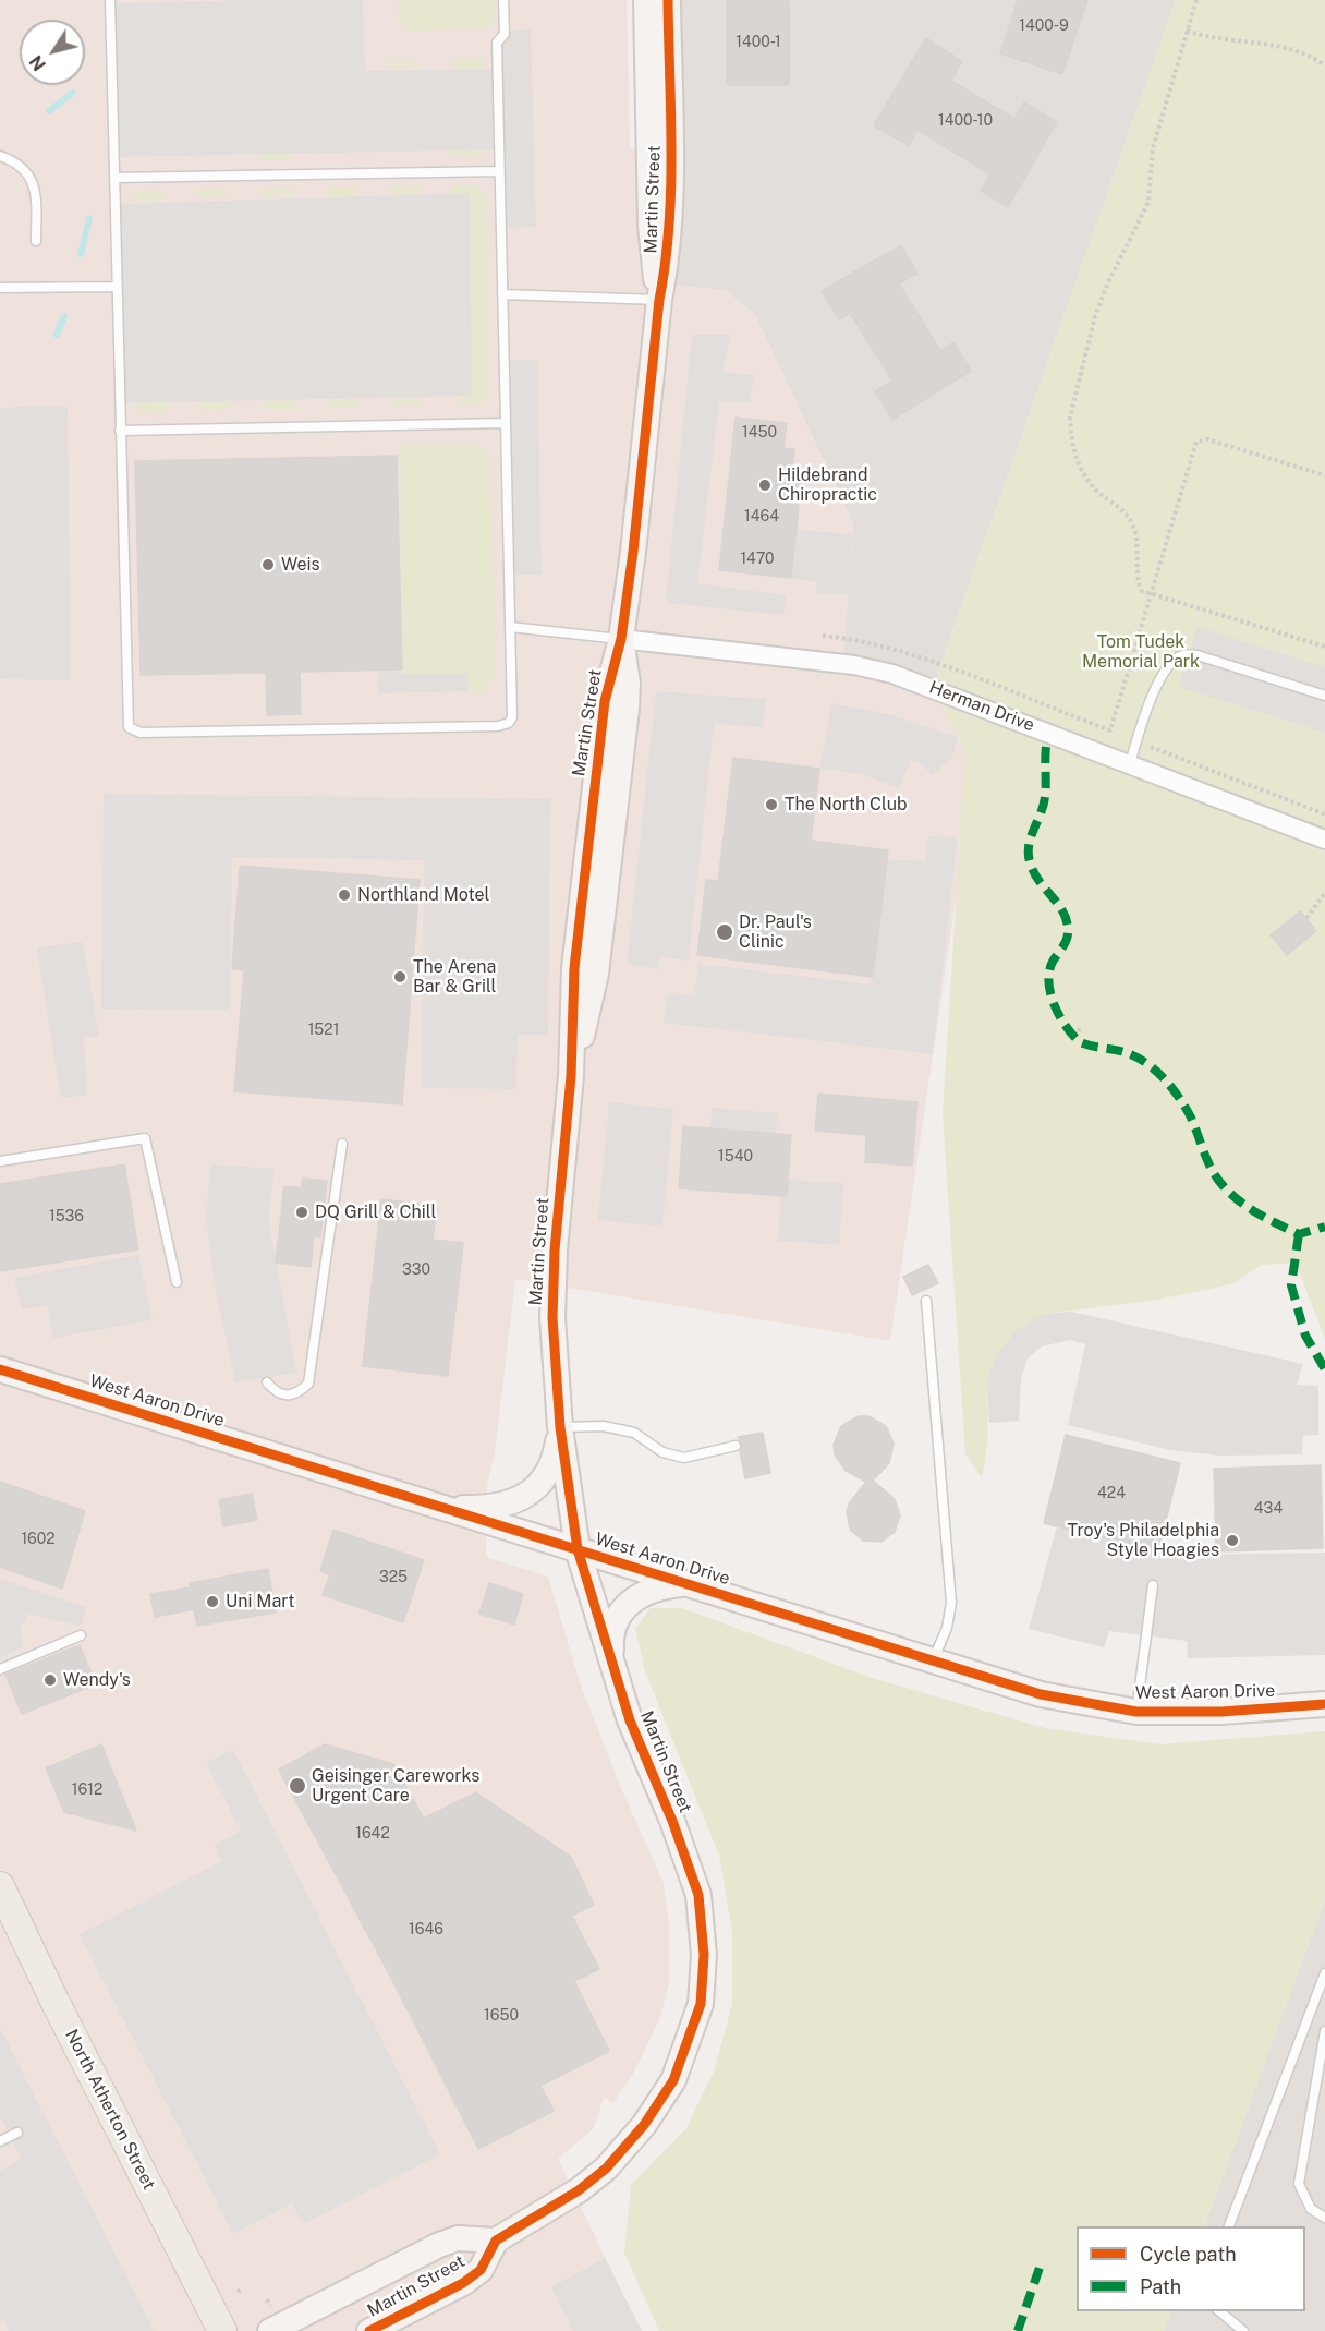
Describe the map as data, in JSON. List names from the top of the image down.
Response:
{
  "streets": {
    "main road": ["North Atherton Street"],
    "street": ["Martin Street", "Herman Drive", "West Aaron Drive"]
  },
  "crossings": [
    ["Martin Street", "Herman Drive"],
    ["Martin Street", "West Aaron Drive"]
  ],
  "parks": ["Tom Tudek Memorial Park"],
  "places": [
    "Hildebrand Chiropractic",
    "Weis",
    "The North Club",
    "Northland Motel",
    "Dr. Paul's Clinic",
    "The Arena Bar & Grill",
    "DQ Grill & Chill",
    "Troy's Philadelphia Style Hoagies",
    "Uni Mart",
    "Wendy's",
    "Geisinger Careworks Urgent Care"
  ],
  "house_numbers": [
    "1400-9",
    "1400-1",
    "1400-10",
    "1450",
    "1464",
    "1470",
    "1521",
    "1540",
    "1536",
    "330",
    "424",
    "434",
    "1602",
    "325",
    "1612",
    "1642",
    "1646",
    "1650"
  ],
  "legend": ["Cycle path", "Path"],
  "north": "bottom left"
}
